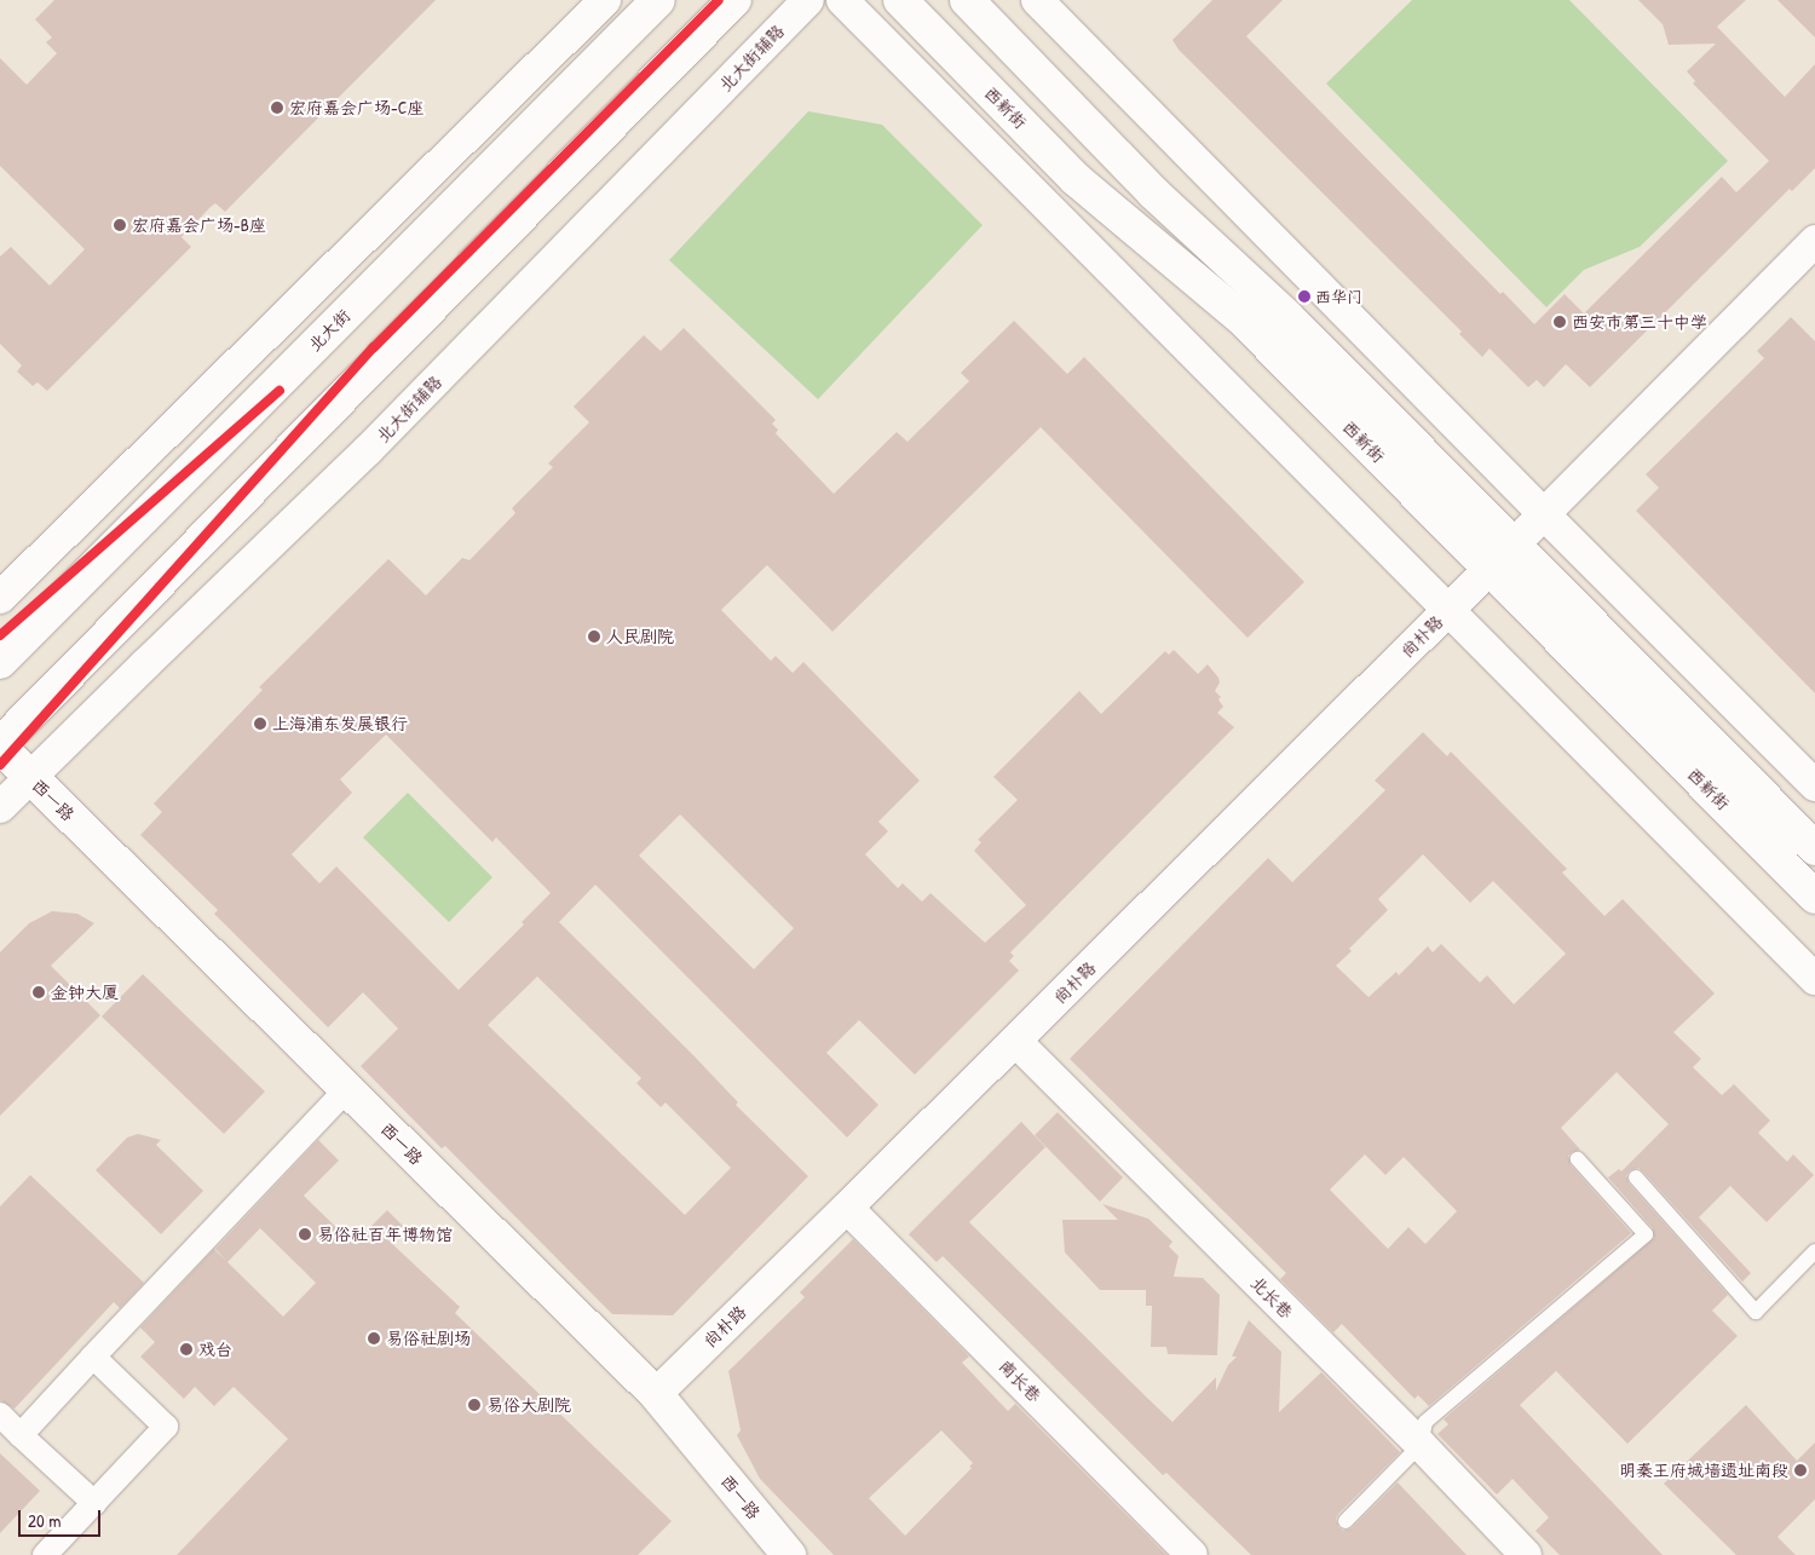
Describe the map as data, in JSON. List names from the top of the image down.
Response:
{
  "streets": {
    "main road": ["西新街", "北大街", "西一路"],
    "street": [
      "北大街辅路",
      "尚朴路",
      "北长巷",
      "南长巷"
    ]
  },
  "crossings": [
    ["北大街辅路", "西一路"],
    ["西新街", "尚朴路"],
    ["尚朴路", "西一路"],
    ["尚朴路", "北长巷"],
    ["尚朴路", "南长巷"]
  ],
  "places": [
    "宏府嘉会广场-C座",
    "宏府嘉会广场-B座",
    "西华门",
    "西安市第三十中学",
    "人民剧院",
    "上海浦东发展银行",
    "金钟大厦",
    "易俗社百年博物馆",
    "易俗社剧场",
    "戏台",
    "易俗大剧院",
    "明秦王府城墙遗址南段"
  ],
  "scale_bar": "20 m"
}
